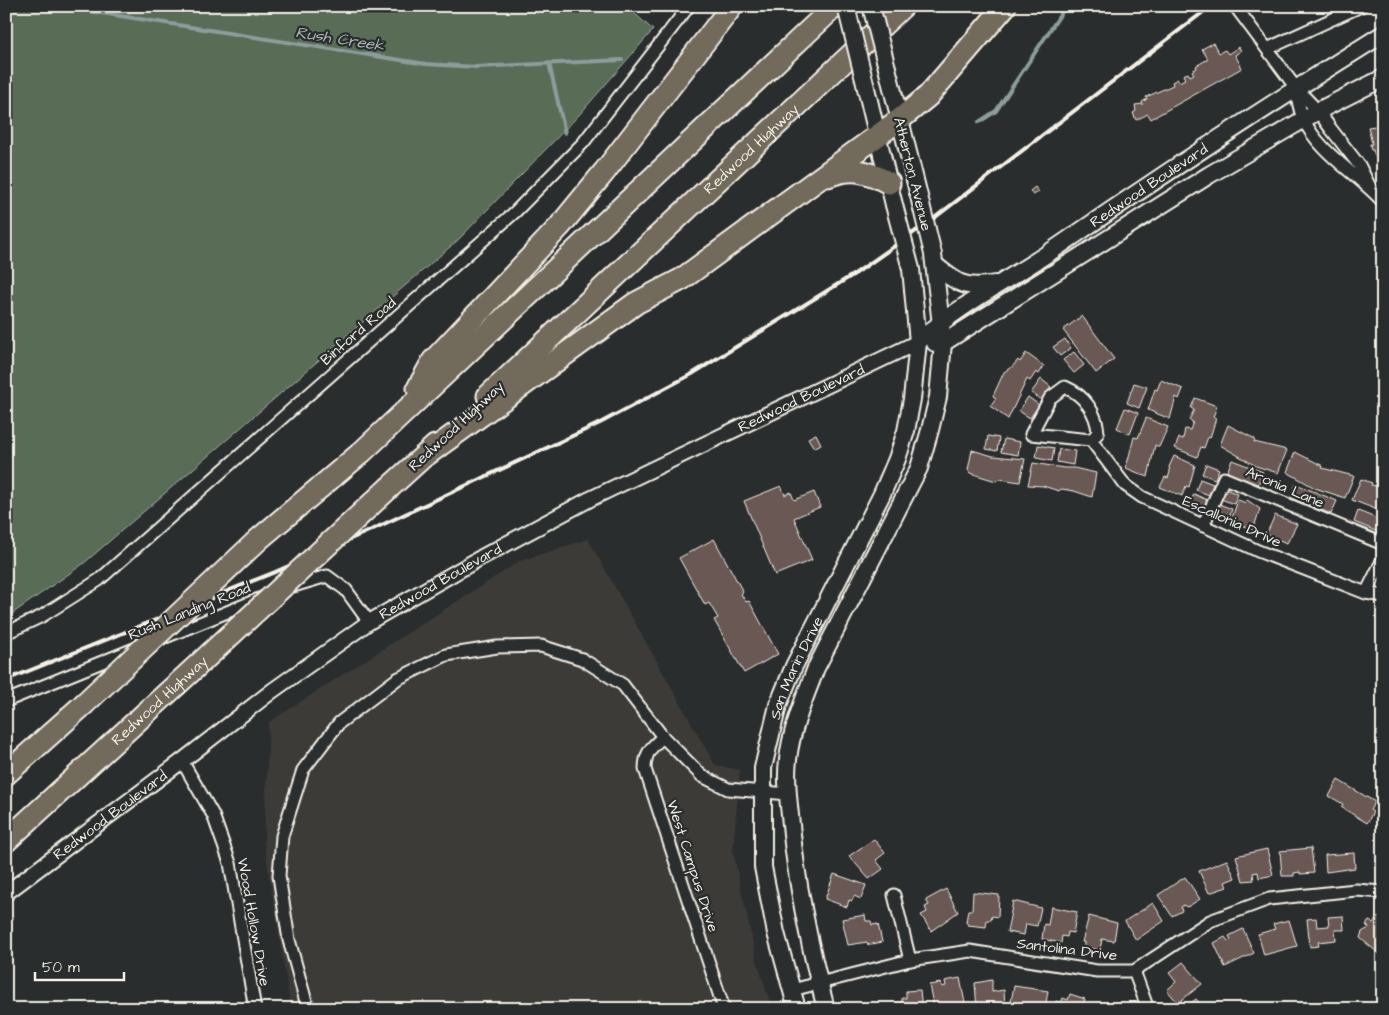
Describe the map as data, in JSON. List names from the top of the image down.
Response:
{
  "streets": {
    "highway": ["Redwood Highway"],
    "main road": ["Atherton Avenue", "Redwood Boulevard", "San Marin Drive"],
    "street": [
      "Binford Road",
      "Aronia Lane",
      "Escallonia Drive",
      "Rush Landing Road",
      "West Campus Drive",
      "Wood Hollow Drive",
      "Santolina Drive"
    ]
  },
  "crossings": [
    ["Atherton Avenue", "Redwood Boulevard"],
    ["Atherton Avenue", "San Marin Drive"],
    ["Redwood Boulevard", "Rush Landing Road"],
    ["Redwood Boulevard", "San Marin Drive"],
    ["Redwood Boulevard", "Wood Hollow Drive"],
    ["Aronia Lane", "Escallonia Drive"],
    ["San Marin Drive", "Santolina Drive"]
  ],
  "water": ["Rush Creek"],
  "scale_bar": "50 m"
}
